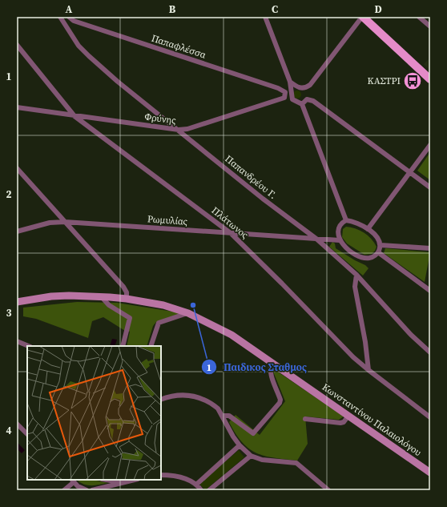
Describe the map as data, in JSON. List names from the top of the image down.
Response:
{
  "streets": {
    "street": [
      "Παπαφλέσσα",
      "Φρύνης",
      "Παπανδρέου Γ.",
      "Ρωμυλίας",
      "Πλάτωνος",
      "Κωνσταντίνου Παλαιολόγου"
    ]
  },
  "crossings": [
    ["Παπαφλέσσα", "Φρύνης"],
    ["Φρύνης", "Παπανδρέου Γ."],
    ["Φρύνης", "Πλάτωνος"],
    ["Παπανδρέου Γ.", "Ρωμυλίας"],
    ["Ρωμυλίας", "Πλάτωνος"]
  ],
  "places": {
    "bus stop": ["ΚΑΣΤΡΙ"],
    "other": ["Παιδικος Σταθμος"]
  },
  "grid": {
    "columns": [
      "A",
      "B",
      "C",
      "D"
    ],
    "rows": [
      "1",
      "2",
      "3",
      "4"
    ]
  }
}
